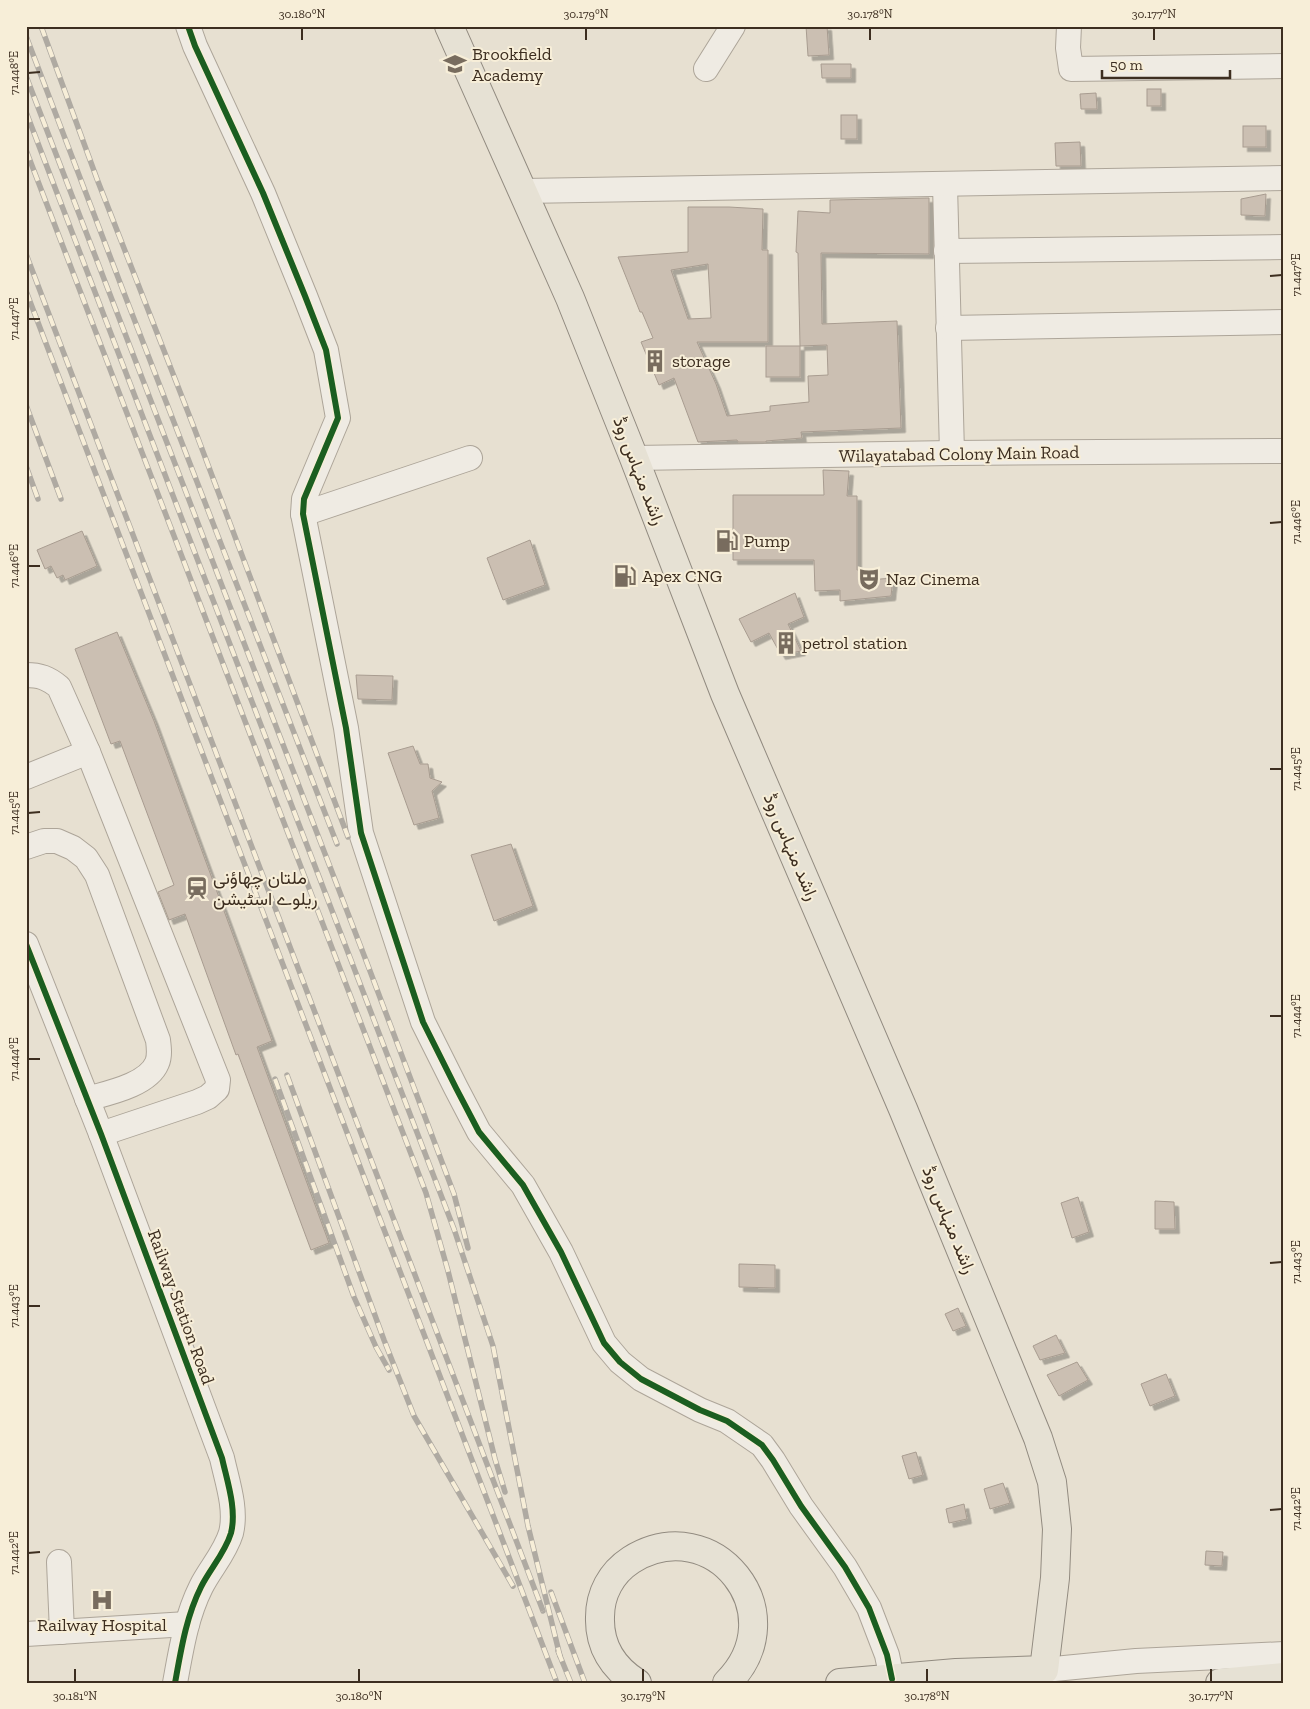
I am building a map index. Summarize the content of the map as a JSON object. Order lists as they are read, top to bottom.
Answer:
{
  "streets": {
    "main road": ["راشد منہاس روڈ"],
    "street": ["Wilayatabad Colony Main Road", "Railway Station Road"]
  },
  "crossings": [
    ["Wilayatabad Colony Main Road", "راشد منہاس روڈ"]
  ],
  "places": {
    "school or university": ["Brookfield Academy"],
    "building": ["storage", "petrol station"],
    "fuel station": ["Pump", "Apex CNG"],
    "theatre": ["Naz Cinema"],
    "station": ["ملتان چھاؤنی ریلوے اسٹیشن"],
    "hospital": ["Railway Hospital"]
  },
  "scale_bar": "50 m",
  "coordinates": [
    "30.180°N",
    "30.179°N",
    "30.178°N",
    "30.177°N",
    "71.448°E",
    "71.447°E",
    "71.446°E",
    "71.445°E",
    "71.444°E",
    "71.443°E",
    "71.442°E",
    "30.181°N"
  ]
}
